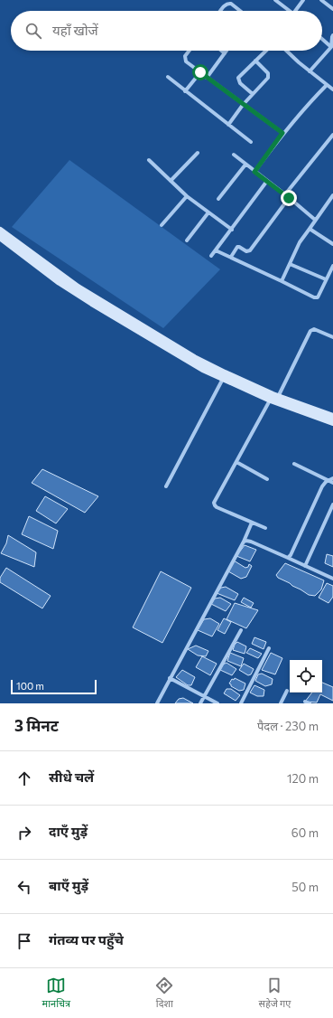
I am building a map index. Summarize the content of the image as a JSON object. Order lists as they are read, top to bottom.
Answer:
{
  "scale_bar": "100 m",
  "page": {
    "search": "यहाँ खोजें",
    "scale": "100 m",
    "heading": ["3 मिनट", "पैदल · 230 m"],
    "list": [
      ["सीधे चलें", "120 m"],
      ["दाएँ मुड़ें", "60 m"],
      ["बाएँ मुड़ें", "50 m"],
      "गंतव्य पर पहुँचे"
    ],
    "nav": ["मानचित्र", "दिशा", "सहेजे गए"]
  }
}
